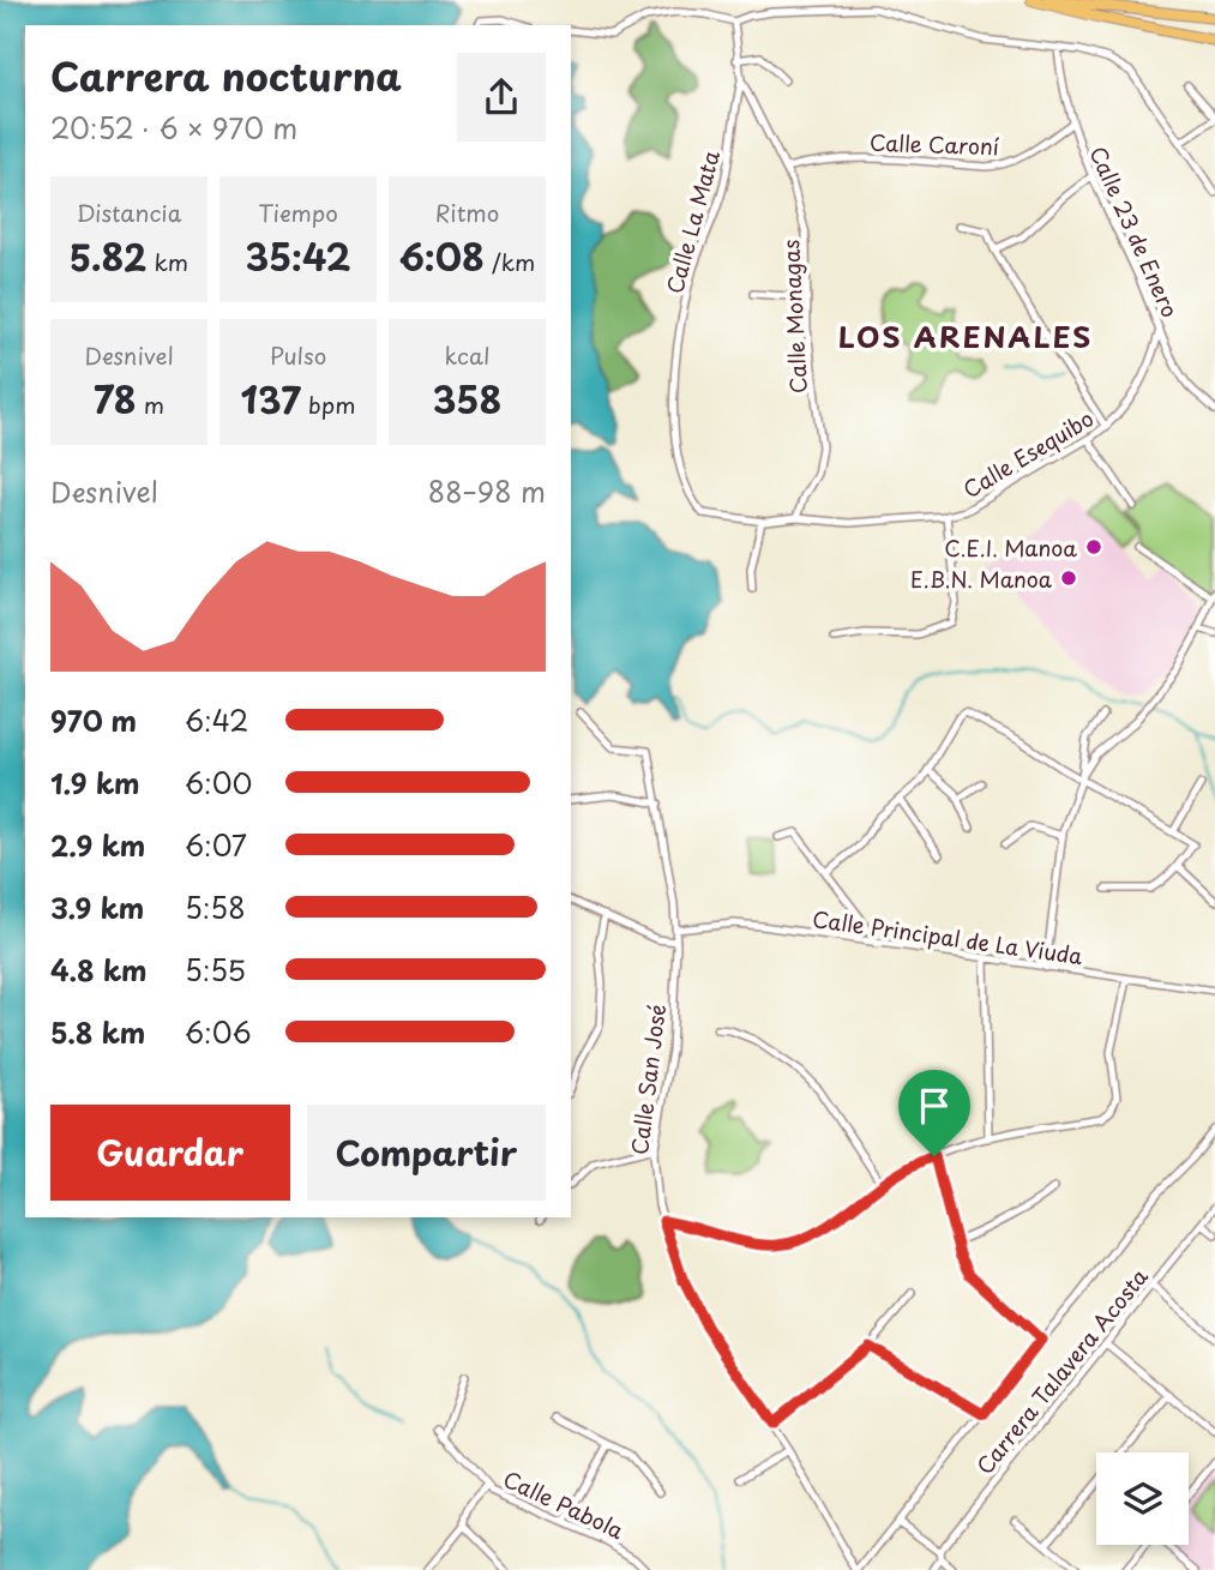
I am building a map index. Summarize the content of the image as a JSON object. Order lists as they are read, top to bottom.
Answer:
{
  "streets": {
    "street": [
      "Calle Caroní",
      "Calle La Mata",
      "Calle 23 de Enero",
      "Calle Monagas",
      "Calle Esequibo",
      "Calle Principal de La Viuda",
      "Calle San José",
      "Carrera Talavera Acosta",
      "Calle Pabola"
    ]
  },
  "crossings": [
    ["Calle Caroní", "Calle 23 de Enero"],
    ["Calle Caroní", "Calle Monagas"],
    ["Calle La Mata", "Calle Monagas"],
    ["Calle La Mata", "Calle Esequibo"],
    ["Calle 23 de Enero", "Calle Esequibo"],
    ["Calle Monagas", "Calle Esequibo"],
    ["Calle Principal de La Viuda", "Calle San José"]
  ],
  "districts": ["LOS ARENALES"],
  "places": ["C.E.I. Manoa", "E.B.N. Manoa"],
  "page": {
    "heading": ["Carrera nocturna", "20:52 · 6 × 970 m"],
    "stats": [
      ["Distancia", "5.82 km"],
      ["Tiempo", "35:42"],
      ["Ritmo", "6:08 /km"],
      ["Desnivel", "78 m"],
      ["Pulso", "137 bpm"],
      ["kcal", "358"]
    ],
    "chart": ["Desnivel", "88–98 m"],
    "list": [
      {
        "name": "970 m",
        "note": "6:42"
      },
      {
        "name": "1.9 km",
        "note": "6:00"
      },
      {
        "name": "2.9 km",
        "note": "6:07"
      },
      {
        "name": "3.9 km",
        "note": "5:58"
      },
      {
        "name": "4.8 km",
        "note": "5:55"
      },
      {
        "name": "5.8 km",
        "note": "6:06"
      }
    ],
    "buttons": ["Guardar", "Compartir"]
  }
}
